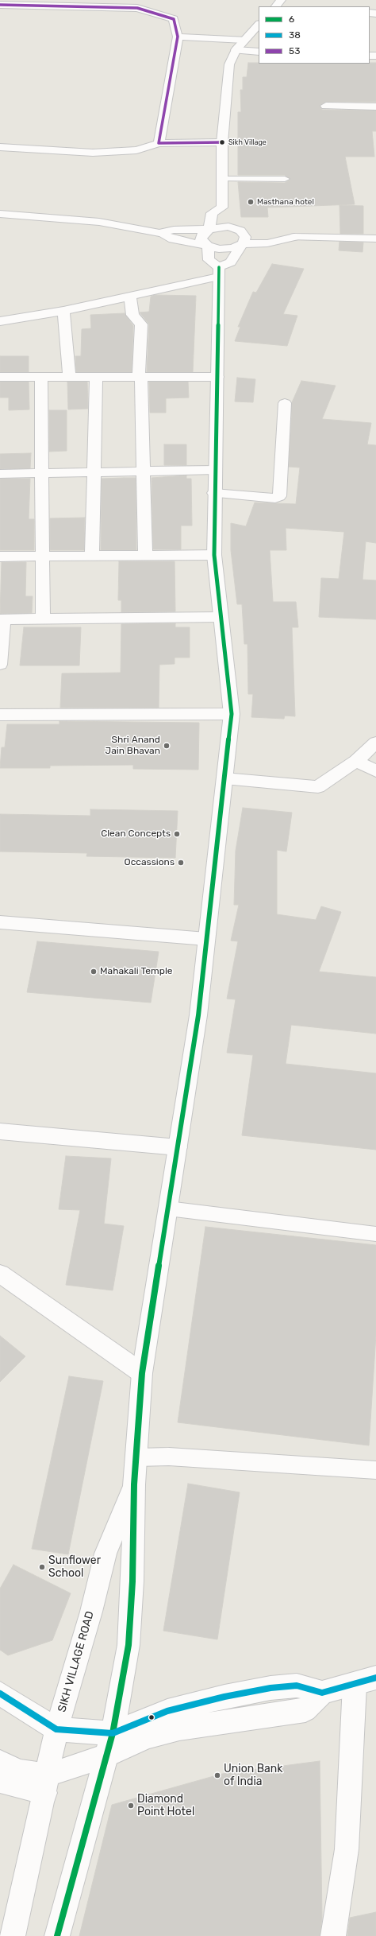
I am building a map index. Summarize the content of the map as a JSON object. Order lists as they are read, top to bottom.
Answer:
{
  "streets": {
    "street": ["SIKH VILLAGE ROAD"]
  },
  "places": [
    "Sikh Village",
    "Masthana hotel",
    "Shri Anand Jain Bhavan",
    "Clean Concepts",
    "Occassions",
    "Mahakali Temple",
    "Sunflower School",
    "Union Bank of India",
    "Diamond Point Hotel"
  ],
  "lines": ["transit line 53", "transit line 6", "transit line 38"],
  "legend": ["6", "38", "53"]
}
